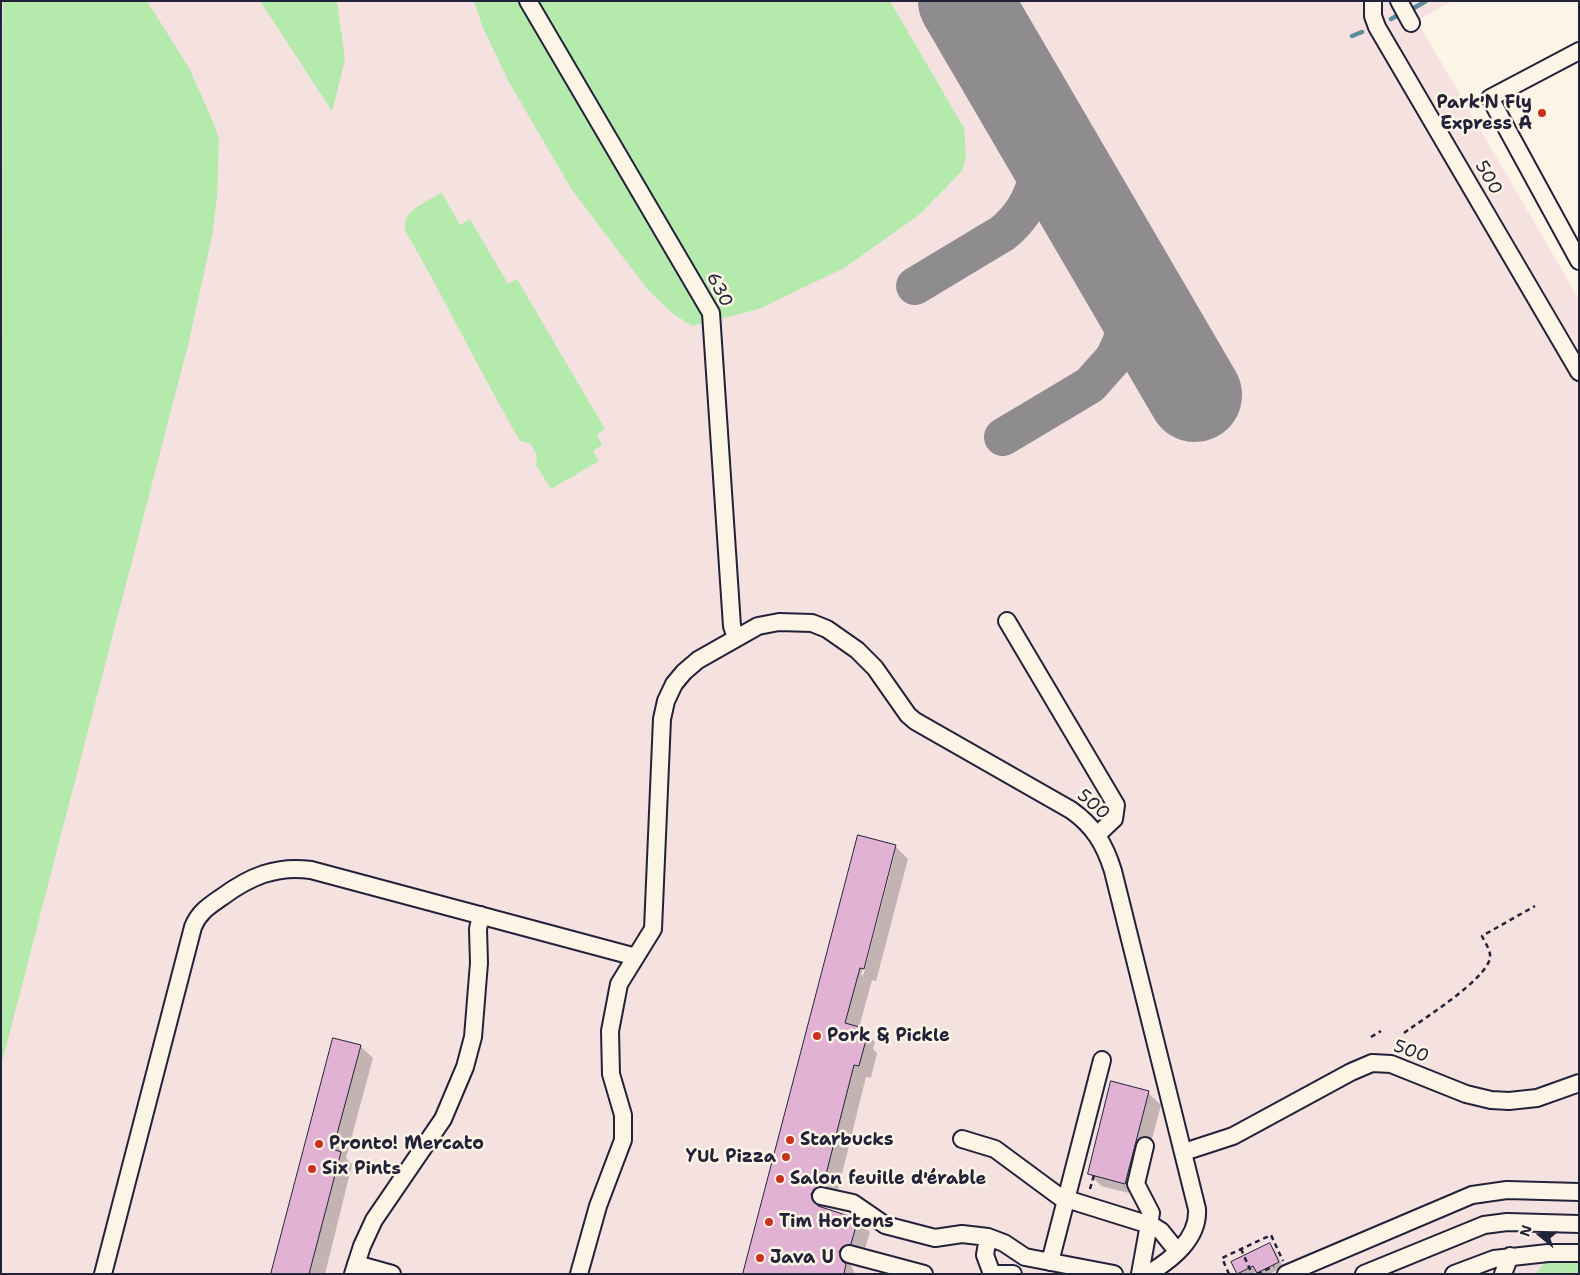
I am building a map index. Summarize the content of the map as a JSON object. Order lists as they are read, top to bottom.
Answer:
{
  "streets": {
    "street": ["500", "630"]
  },
  "crossings": [
    ["500", "630"]
  ],
  "places": [
    "Park'N Fly Express A",
    "Pork & Pickle",
    "Starbucks",
    "Pronto! Mercato",
    "YUL Pizza",
    "Six Pints",
    "Salon feuille d'érable",
    "Tim Hortons",
    "Java U"
  ],
  "north": "left"
}
